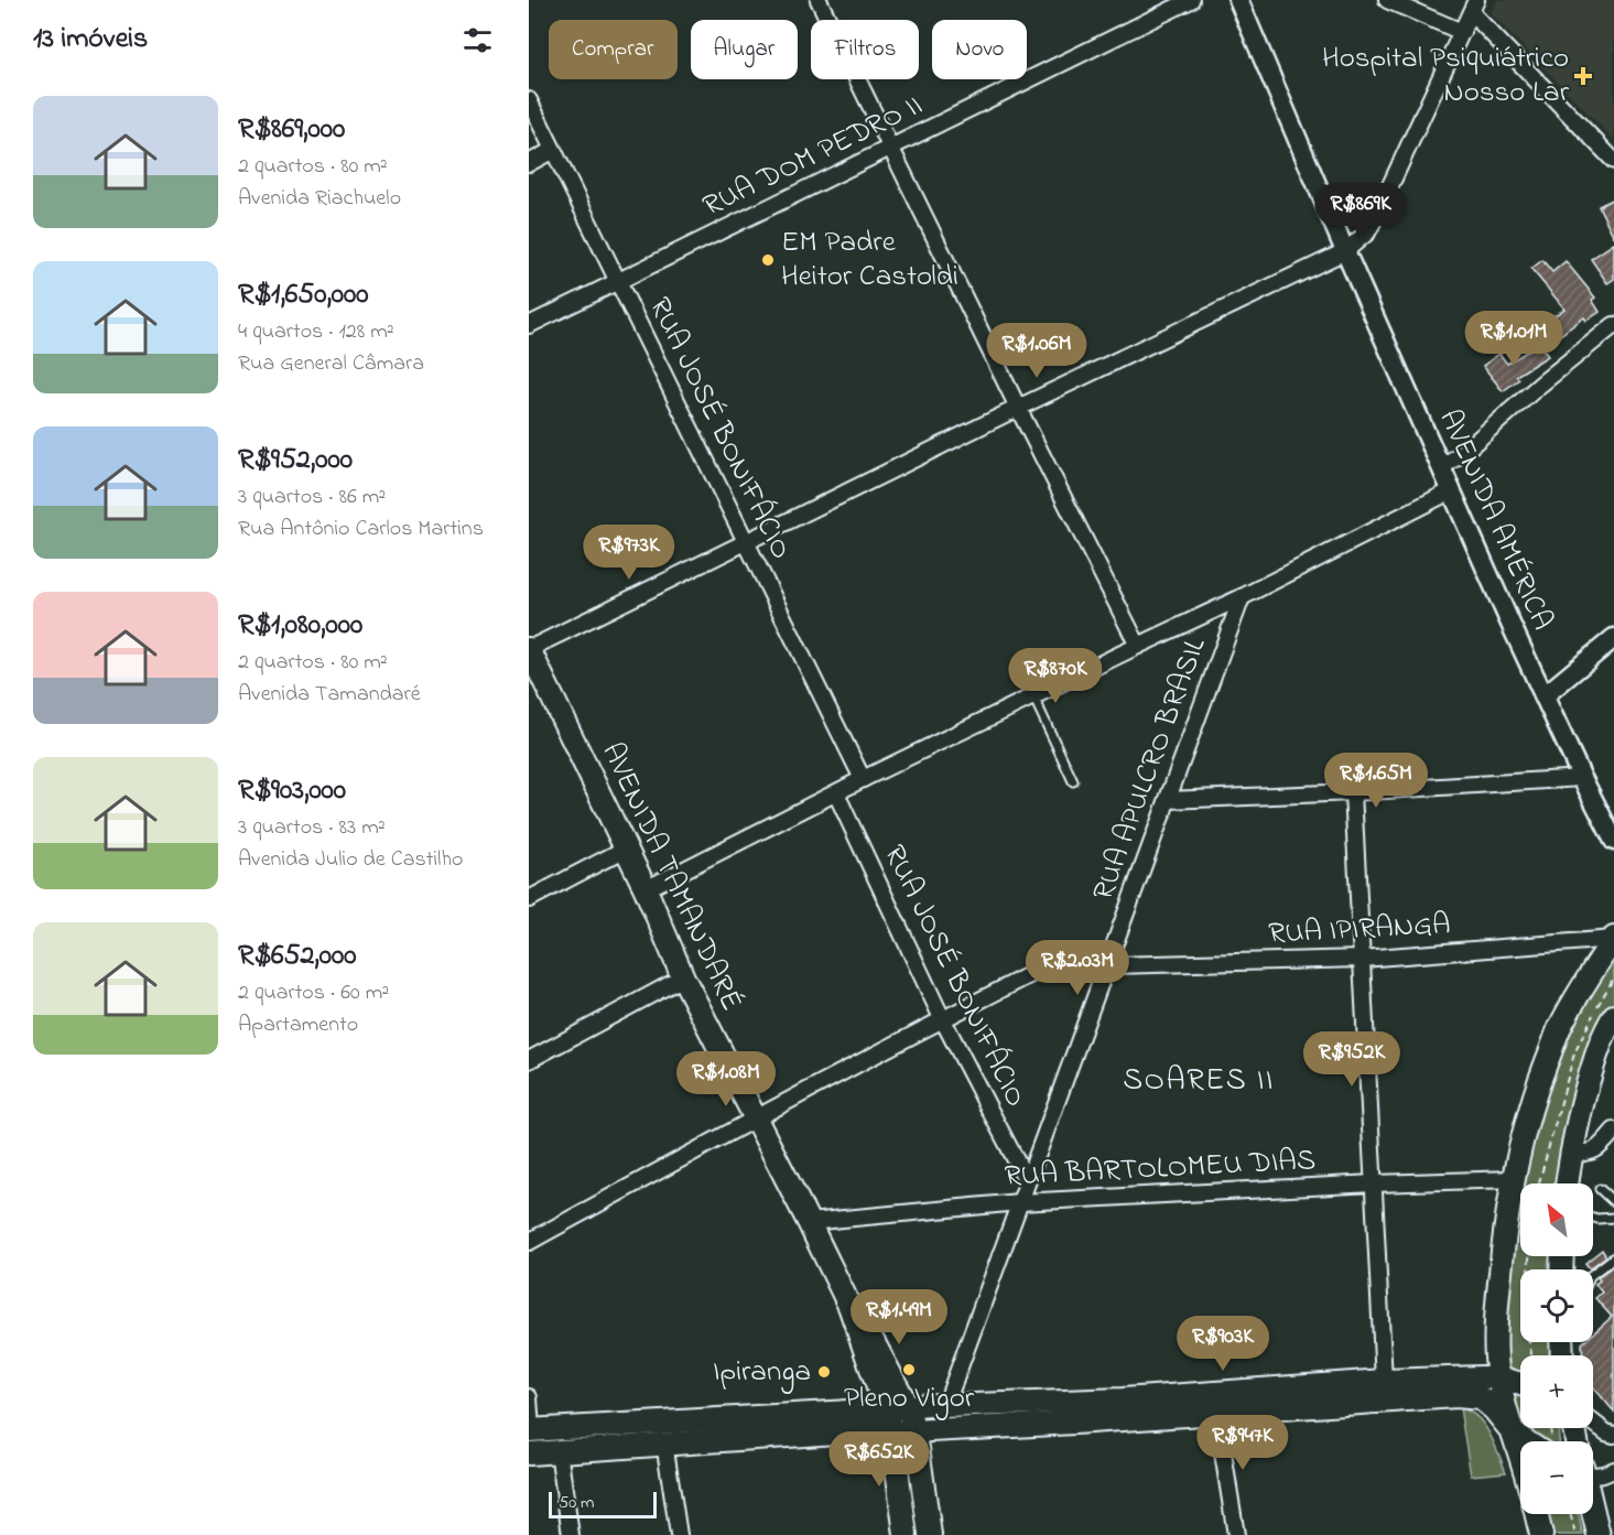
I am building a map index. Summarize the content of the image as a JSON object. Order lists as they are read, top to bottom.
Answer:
{
  "streets": {
    "main road": ["AVENIDA TAMANDARÉ"],
    "street": [
      "RUA DOM PEDRO II",
      "RUA JOSÉ BONIFÁCIO",
      "AVENIDA AMÉRICA",
      "RUA APULCRO BRASIL",
      "RUA IPIRANGA",
      "RUA BARTOLOMEU DIAS"
    ]
  },
  "crossings": [
    ["RUA DOM PEDRO II", "RUA JOSÉ BONIFÁCIO"],
    ["RUA JOSÉ BONIFÁCIO", "RUA APULCRO BRASIL"],
    ["RUA JOSÉ BONIFÁCIO", "RUA IPIRANGA"],
    ["RUA APULCRO BRASIL", "RUA IPIRANGA"],
    ["RUA APULCRO BRASIL", "RUA BARTOLOMEU DIAS"],
    ["AVENIDA TAMANDARÉ", "RUA IPIRANGA"],
    ["AVENIDA TAMANDARÉ", "RUA BARTOLOMEU DIAS"]
  ],
  "districts": ["SOARES II"],
  "places": {
    "health": ["Hospital Psiquiátrico Nosso Lar"],
    "other": ["EM Padre Heitor Castoldi", "Pleno Vigor", "Ipiranga"]
  },
  "scale_bar": "50 m",
  "north": "top left",
  "page": {
    "heading": "13 imóveis",
    "chip": [
      "Comprar",
      "Alugar",
      "Filtros",
      "Novo"
    ],
    "list": [
      {
        "name": "R$869,000",
        "note": "2 quartos · 80 m² · Avenida Riachuelo"
      },
      {
        "name": "R$1,650,000",
        "note": "4 quartos · 128 m² · Rua General Câmara"
      },
      {
        "name": "R$952,000",
        "note": "3 quartos · 86 m² · Rua Antônio Carlos Martins"
      },
      {
        "name": "R$1,080,000",
        "note": "2 quartos · 80 m² · Avenida Tamandaré"
      },
      {
        "name": "R$903,000",
        "note": "3 quartos · 83 m² · Avenida Julio de Castilho"
      },
      {
        "name": "R$652,000",
        "note": "2 quartos · 60 m² · Apartamento"
      }
    ],
    "price": [
      "R$869K",
      "R$1.01M",
      "R$1.06M",
      "R$973K",
      "R$870K",
      "R$1.65M",
      "R$2.03M",
      "R$952K",
      "R$1.08M",
      "R$1.49M",
      "R$903K",
      "R$947K",
      "R$652K"
    ],
    "map_buttons": ["+", "−"],
    "scale": "50 m"
  }
}
